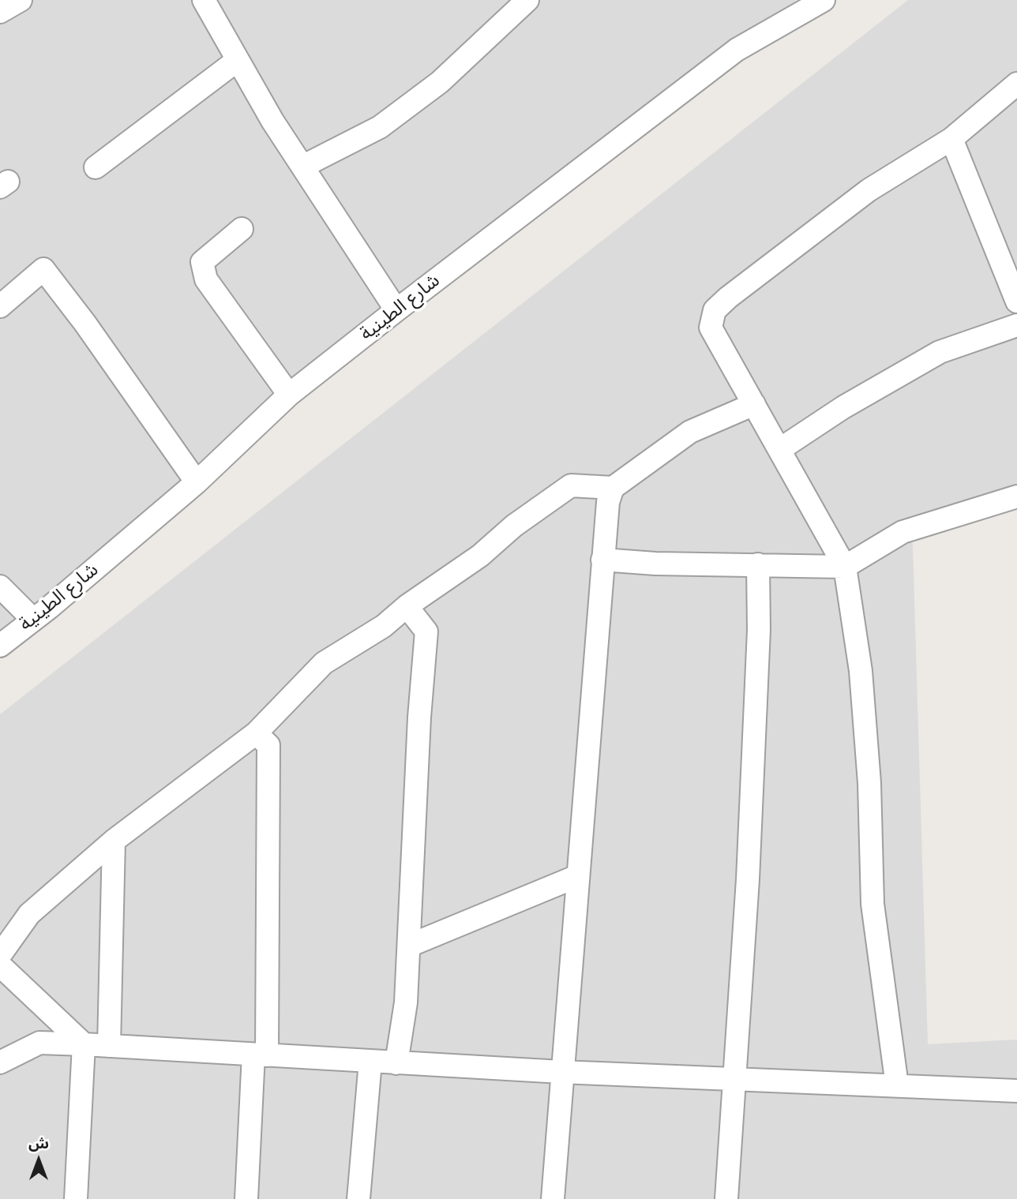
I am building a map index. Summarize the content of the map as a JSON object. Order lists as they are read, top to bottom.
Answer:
{
  "streets": {
    "street": ["شارع الطينية"]
  },
  "north": "top"
}
